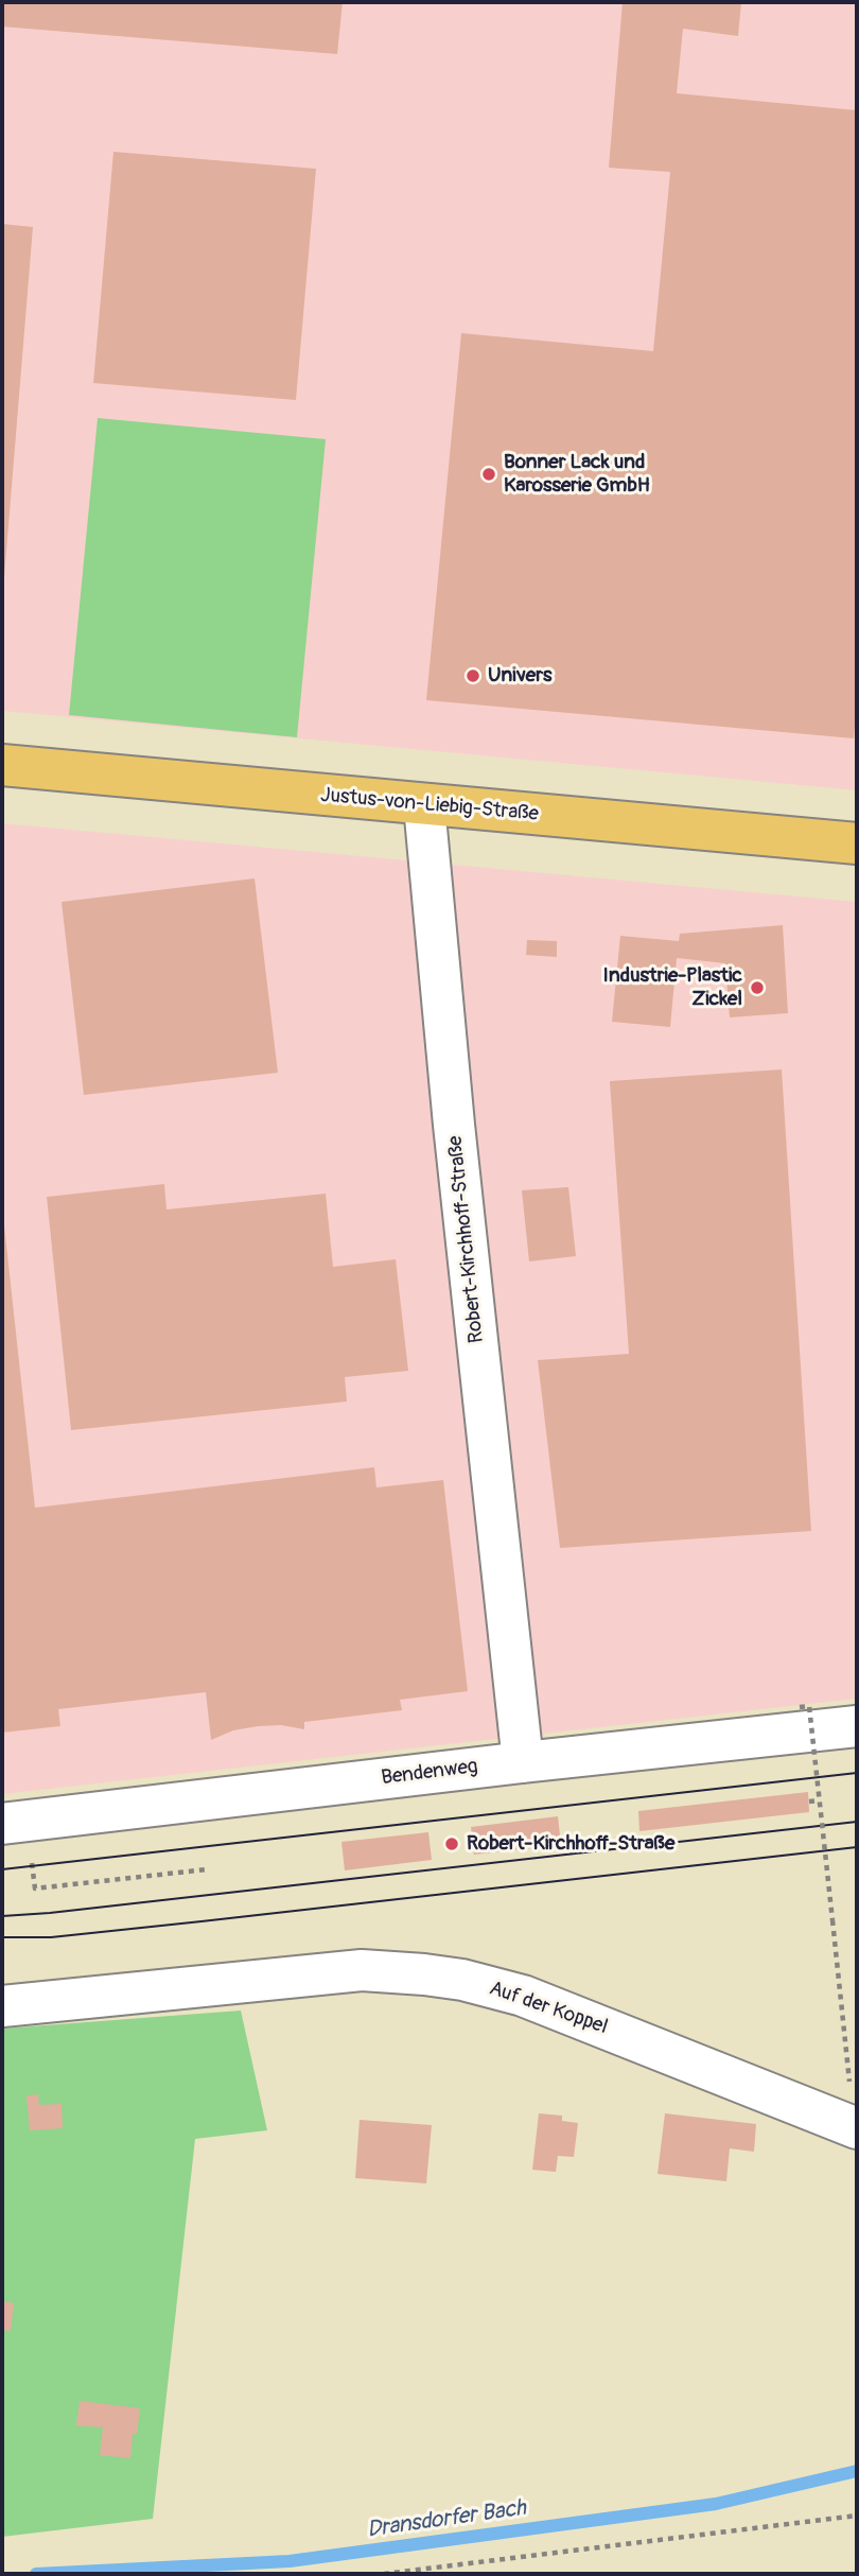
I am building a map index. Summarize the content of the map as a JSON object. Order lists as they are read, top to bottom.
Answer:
{
  "streets": {
    "main road": ["Justus-von-Liebig-Straße"],
    "street": ["Robert-Kirchhoff-Straße", "Bendenweg", "Auf der Koppel"]
  },
  "crossings": [
    ["Justus-von-Liebig-Straße", "Robert-Kirchhoff-Straße"],
    ["Robert-Kirchhoff-Straße", "Bendenweg"]
  ],
  "water": ["Dransdorfer Bach"],
  "places": [
    "Bonner Lack und Karosserie GmbH",
    "Univers",
    "Industrie-Plastic Zickel",
    "Robert-Kirchhoff-Straße"
  ]
}
